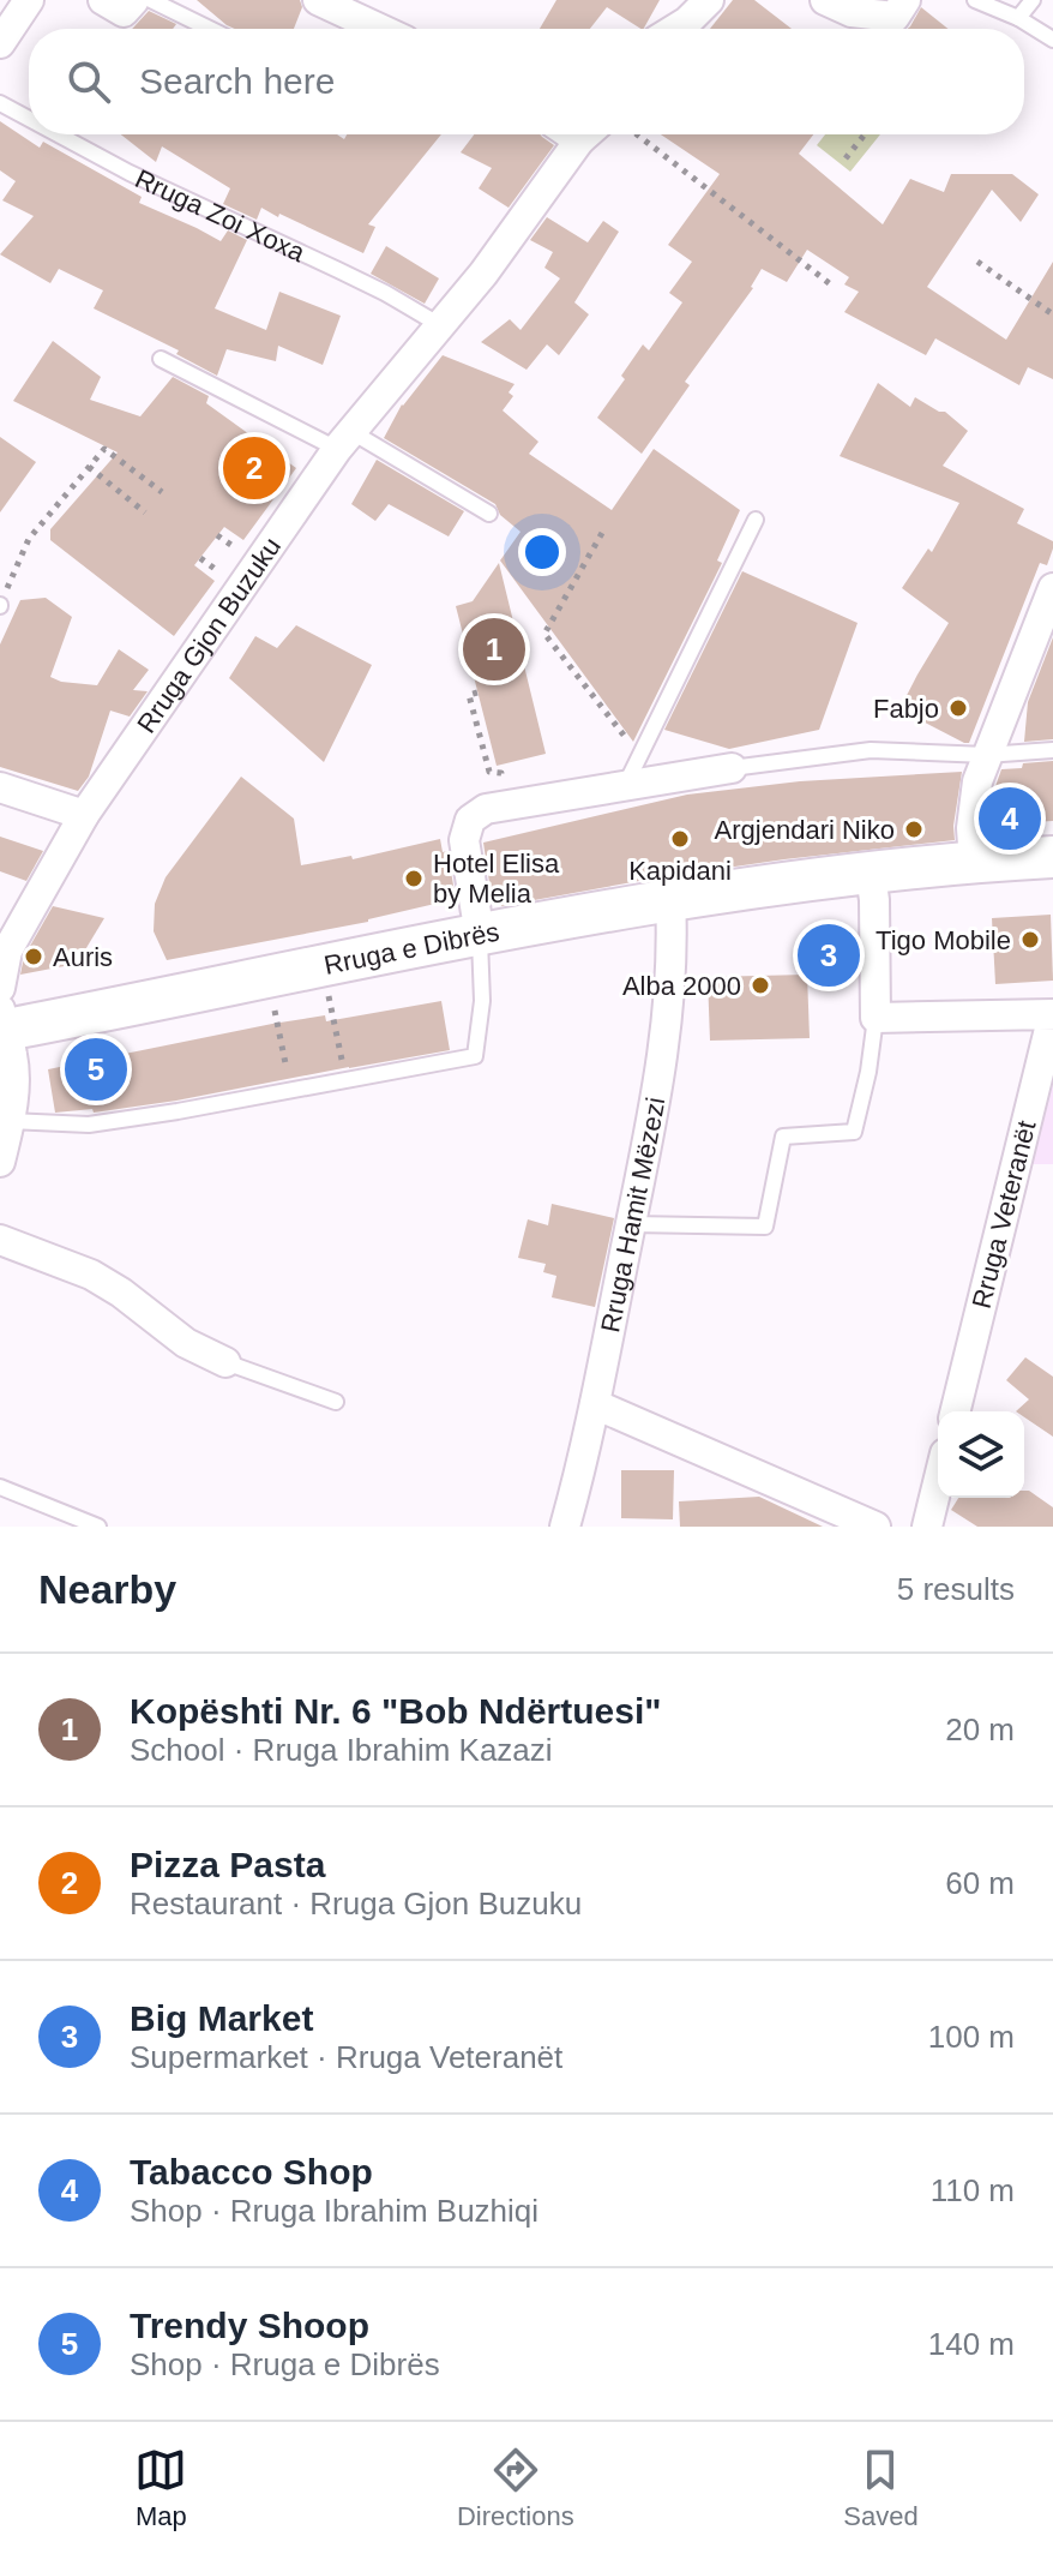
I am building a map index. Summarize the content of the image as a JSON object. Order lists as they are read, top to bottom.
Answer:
{
  "streets": {
    "main road": ["Rruga e Dibrës"],
    "street": ["Rruga Gjon Buzuku", "Rruga Veteranët", "Rruga Hamit Mëzezi"],
    "lane": ["Rruga Zoi Xoxa"]
  },
  "crossings": [
    ["Rruga Zoi Xoxa", "Rruga Gjon Buzuku"],
    ["Rruga e Dibrës", "Rruga Hamit Mëzezi"]
  ],
  "places": [
    "Fabjo",
    "Argjendari Niko",
    "Kapidani",
    "Hotel Elisa by Melia",
    "Tigo Mobile",
    "Auris",
    "Alba 2000"
  ],
  "page": {
    "search": "Search here",
    "pins": [
      "2",
      "1",
      "4",
      "3",
      "5"
    ],
    "heading": ["Nearby", "5 results"],
    "list": [
      {
        "mark": "1",
        "name": "Kopështi Nr. 6 \"Bob Ndërtuesi\"",
        "note": "School · Rruga Ibrahim Kazazi",
        "value": "20 m"
      },
      {
        "mark": "2",
        "name": "Pizza Pasta",
        "note": "Restaurant · Rruga Gjon Buzuku",
        "value": "60 m"
      },
      {
        "mark": "3",
        "name": "Big Market",
        "note": "Supermarket · Rruga Veteranët",
        "value": "100 m"
      },
      {
        "mark": "4",
        "name": "Tabacco Shop",
        "note": "Shop · Rruga Ibrahim Buzhiqi",
        "value": "110 m"
      },
      {
        "mark": "5",
        "name": "Trendy Shoop",
        "note": "Shop · Rruga e Dibrës",
        "value": "140 m"
      }
    ],
    "nav": ["Map", "Directions", "Saved"]
  }
}
